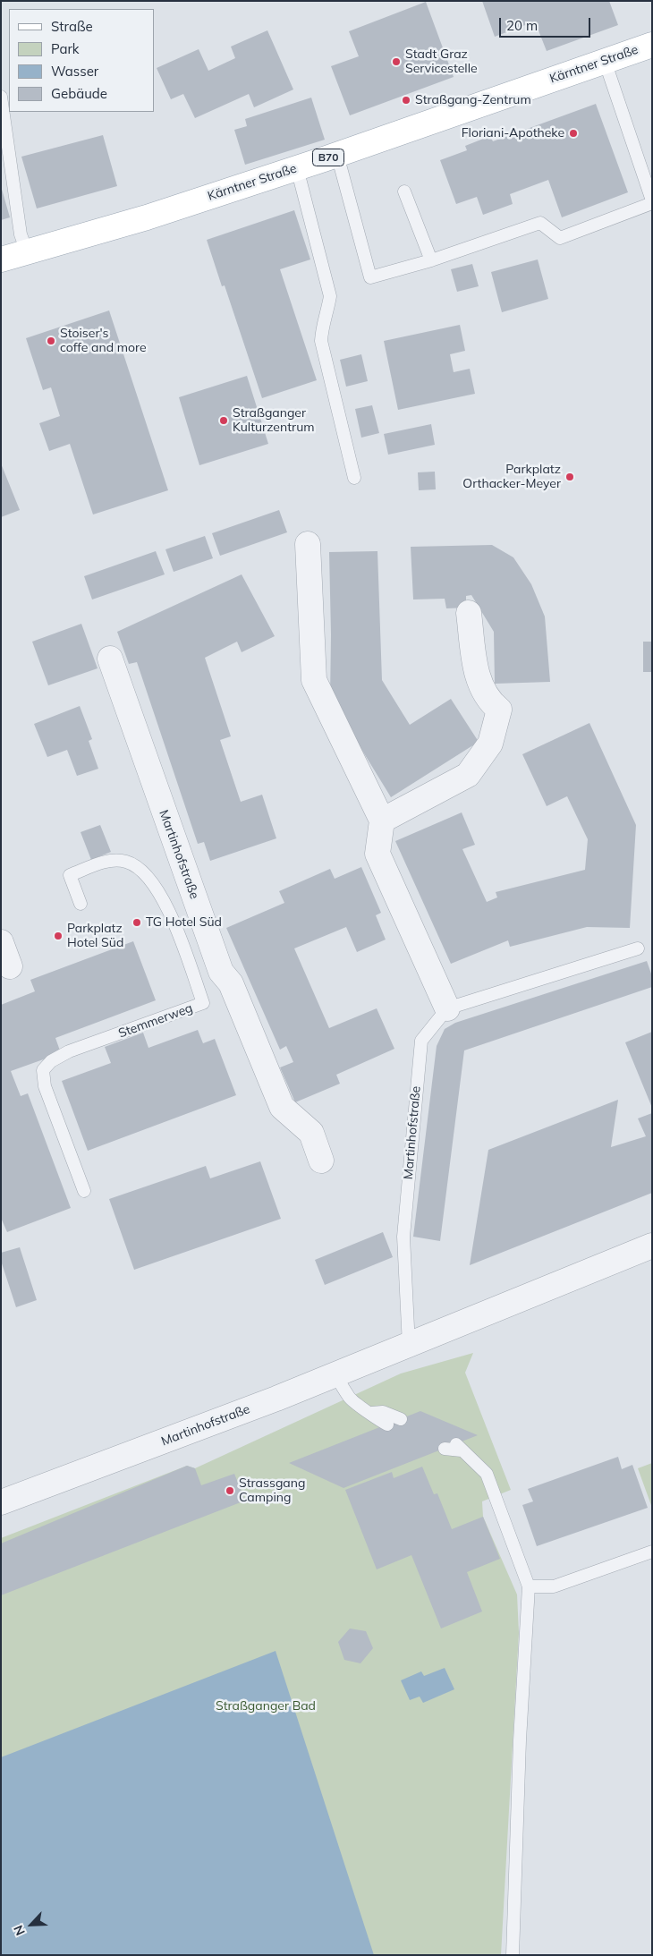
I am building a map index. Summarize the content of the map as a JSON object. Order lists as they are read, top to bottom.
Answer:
{
  "streets": {
    "main road": ["Kärntner Straße", "B70"],
    "street": ["Martinhofstraße"],
    "lane": ["Stemmerweg"]
  },
  "parks": ["Straßganger Bad"],
  "places": [
    "Stadt Graz Servicestelle",
    "Straßgang-Zentrum",
    "Floriani-Apotheke",
    "Stoiser's coffe and more",
    "Straßganger Kulturzentrum",
    "Parkplatz Orthacker-Meyer",
    "TG Hotel Süd",
    "Parkplatz Hotel Süd",
    "Strassgang Camping"
  ],
  "legend": [
    "Straße",
    "Park",
    "Wasser",
    "Gebäude"
  ],
  "scale_bar": "20 m",
  "north": "bottom left"
}
